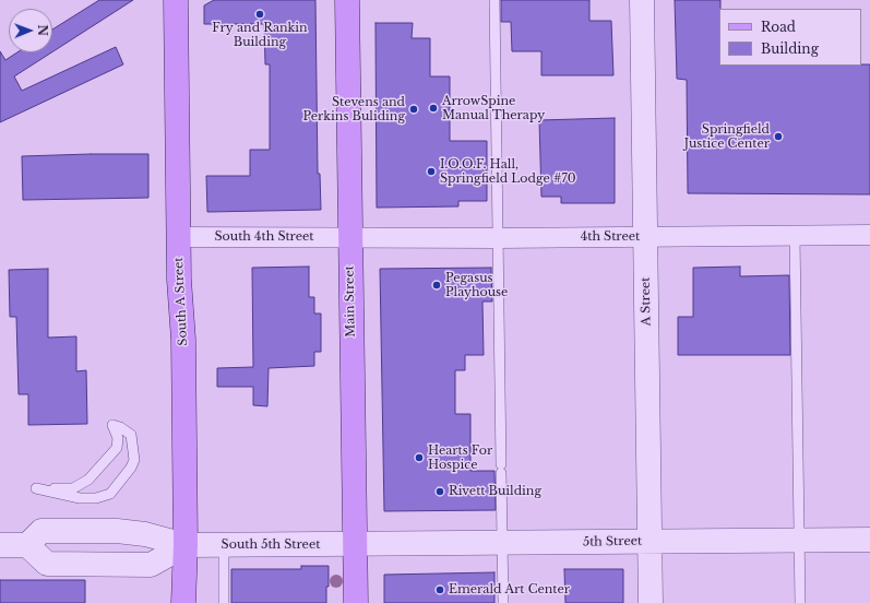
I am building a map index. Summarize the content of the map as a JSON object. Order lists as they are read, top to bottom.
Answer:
{
  "streets": {
    "main road": ["South A Street", "Main Street"],
    "street": [
      "South 4th Street",
      "4th Street",
      "A Street",
      "5th Street",
      "South 5th Street"
    ]
  },
  "crossings": [
    ["South 4th Street", "4th Street"],
    ["South 4th Street", "South A Street"],
    ["South 4th Street", "Main Street"],
    ["4th Street", "Main Street"],
    ["4th Street", "A Street"],
    ["South A Street", "South 5th Street"],
    ["Main Street", "5th Street"],
    ["Main Street", "South 5th Street"],
    ["A Street", "5th Street"],
    ["5th Street", "South 5th Street"]
  ],
  "places": [
    "Fry and Rankin Building",
    "ArrowSpine Manual Therapy",
    "Stevens and Perkins Buliding",
    "Springfield Justice Center",
    "I.O.O.F. Hall, Springfield Lodge #70",
    "Pegasus Playhouse",
    "Hearts For Hospice",
    "Rivett Building",
    "Emerald Art Center"
  ],
  "legend": ["Road", "Building"],
  "north": "right"
}
